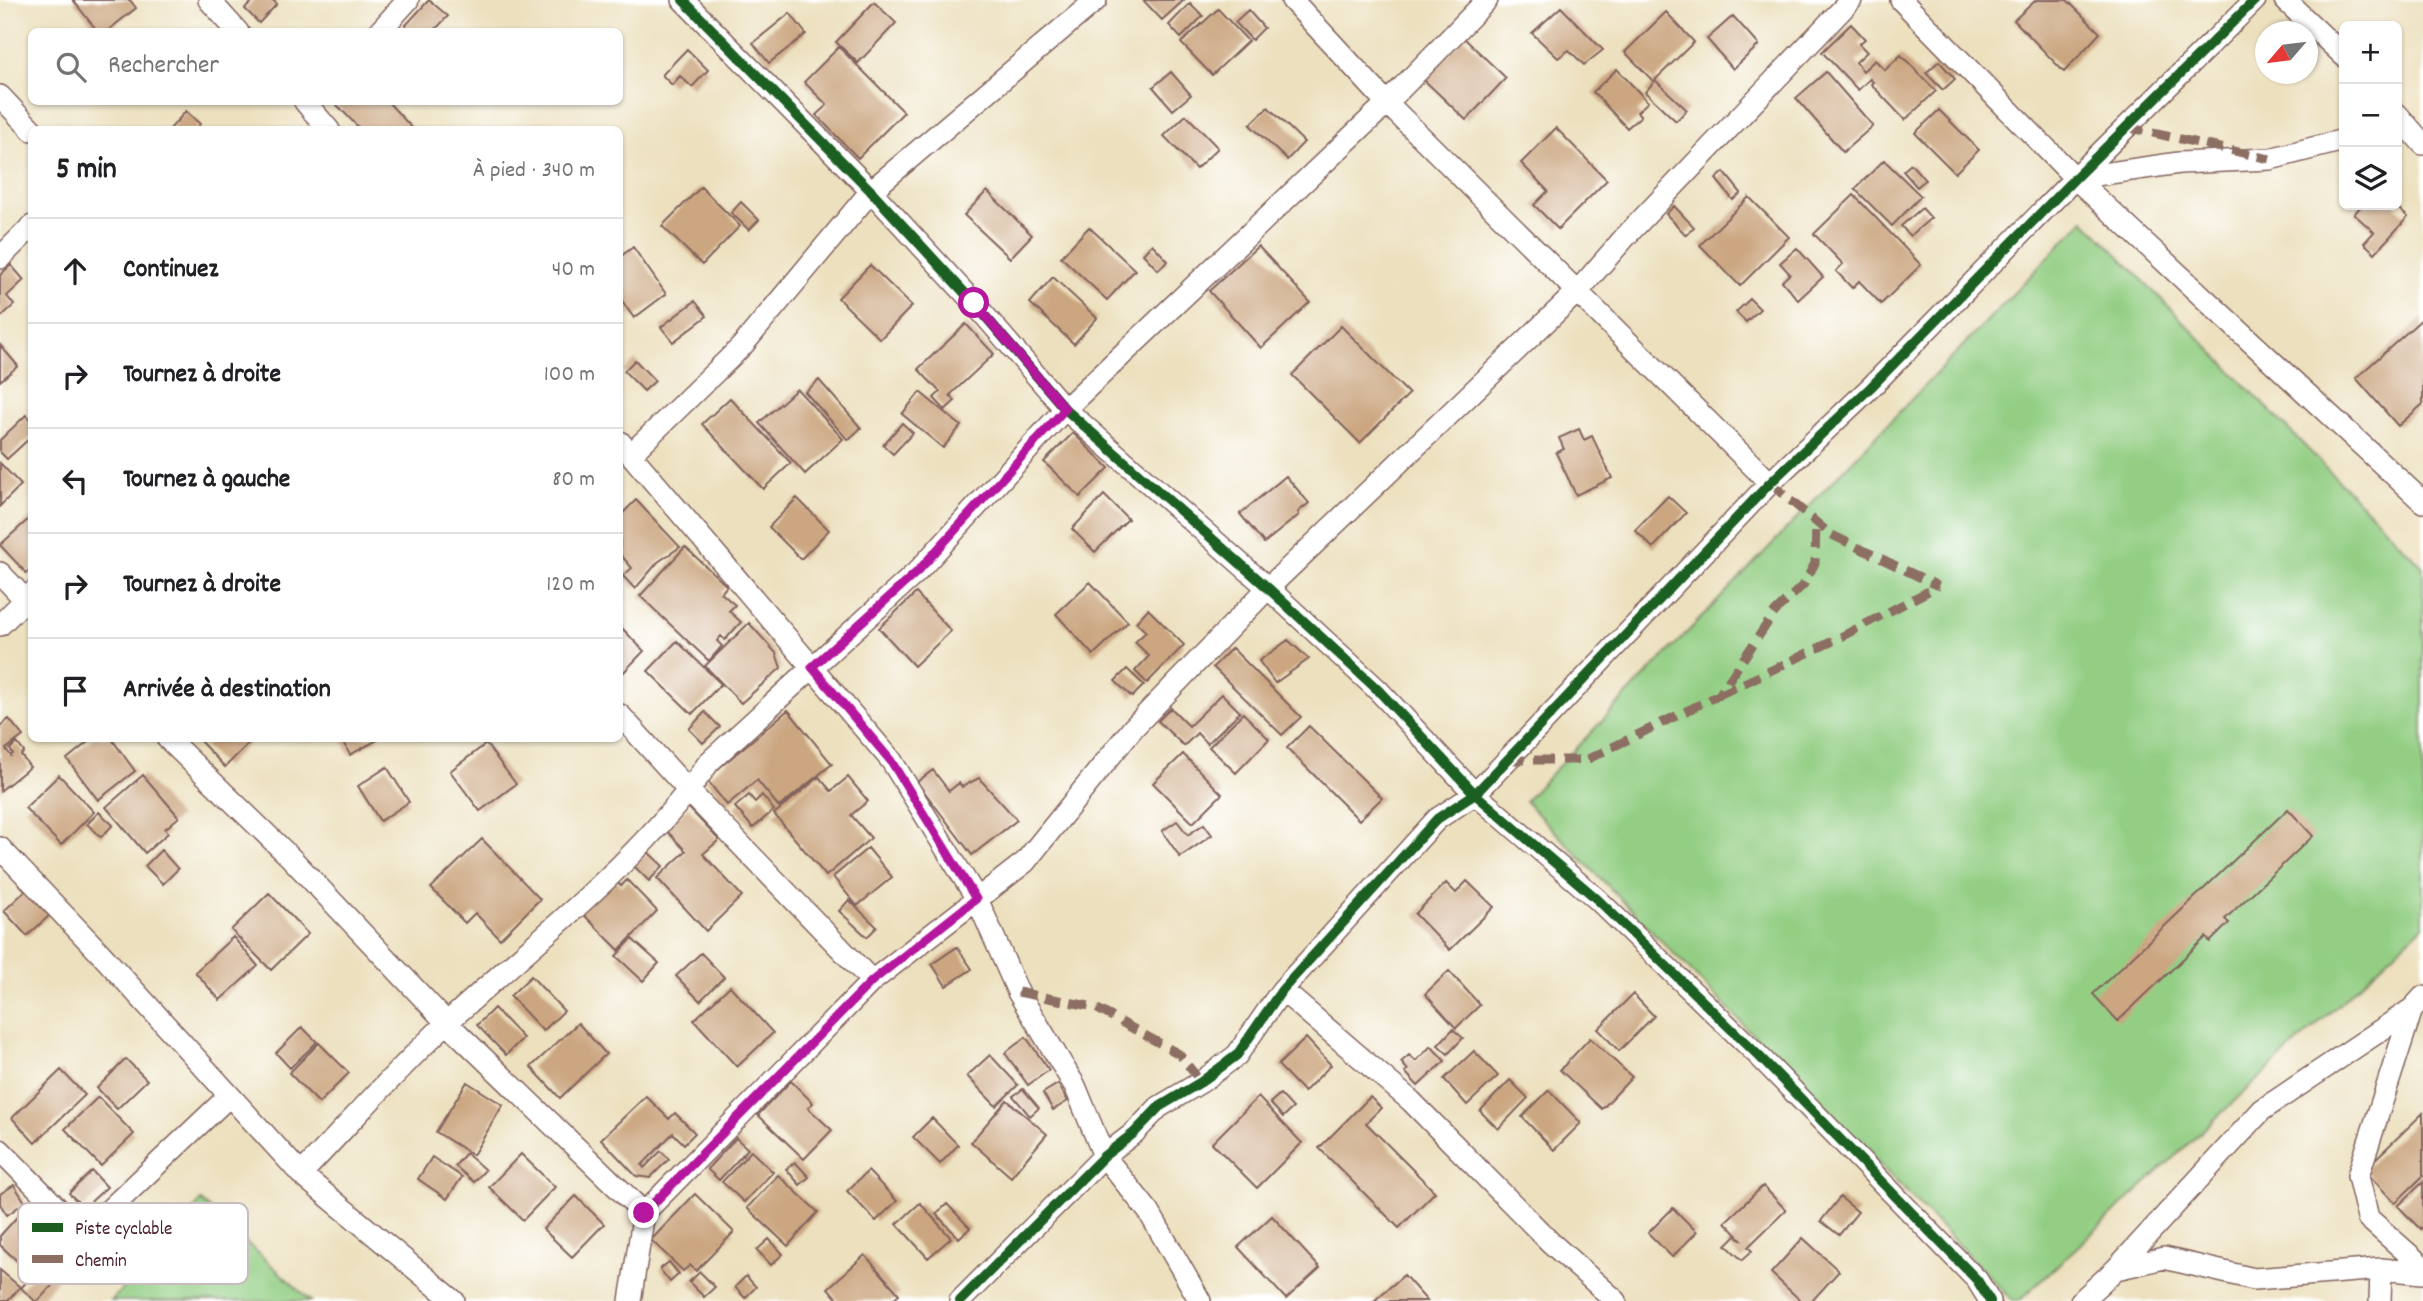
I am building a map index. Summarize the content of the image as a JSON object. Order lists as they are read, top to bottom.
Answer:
{
  "legend": ["Piste cyclable", "Chemin"],
  "north": "bottom left",
  "page": {
    "map_buttons": ["+", "−"],
    "search": "Rechercher",
    "heading": ["5 min", "À pied · 340 m"],
    "list": [
      ["Continuez", "40 m"],
      ["Tournez à droite", "100 m"],
      ["Tournez à gauche", "80 m"],
      ["Tournez à droite", "120 m"],
      "Arrivée à destination"
    ]
  }
}
